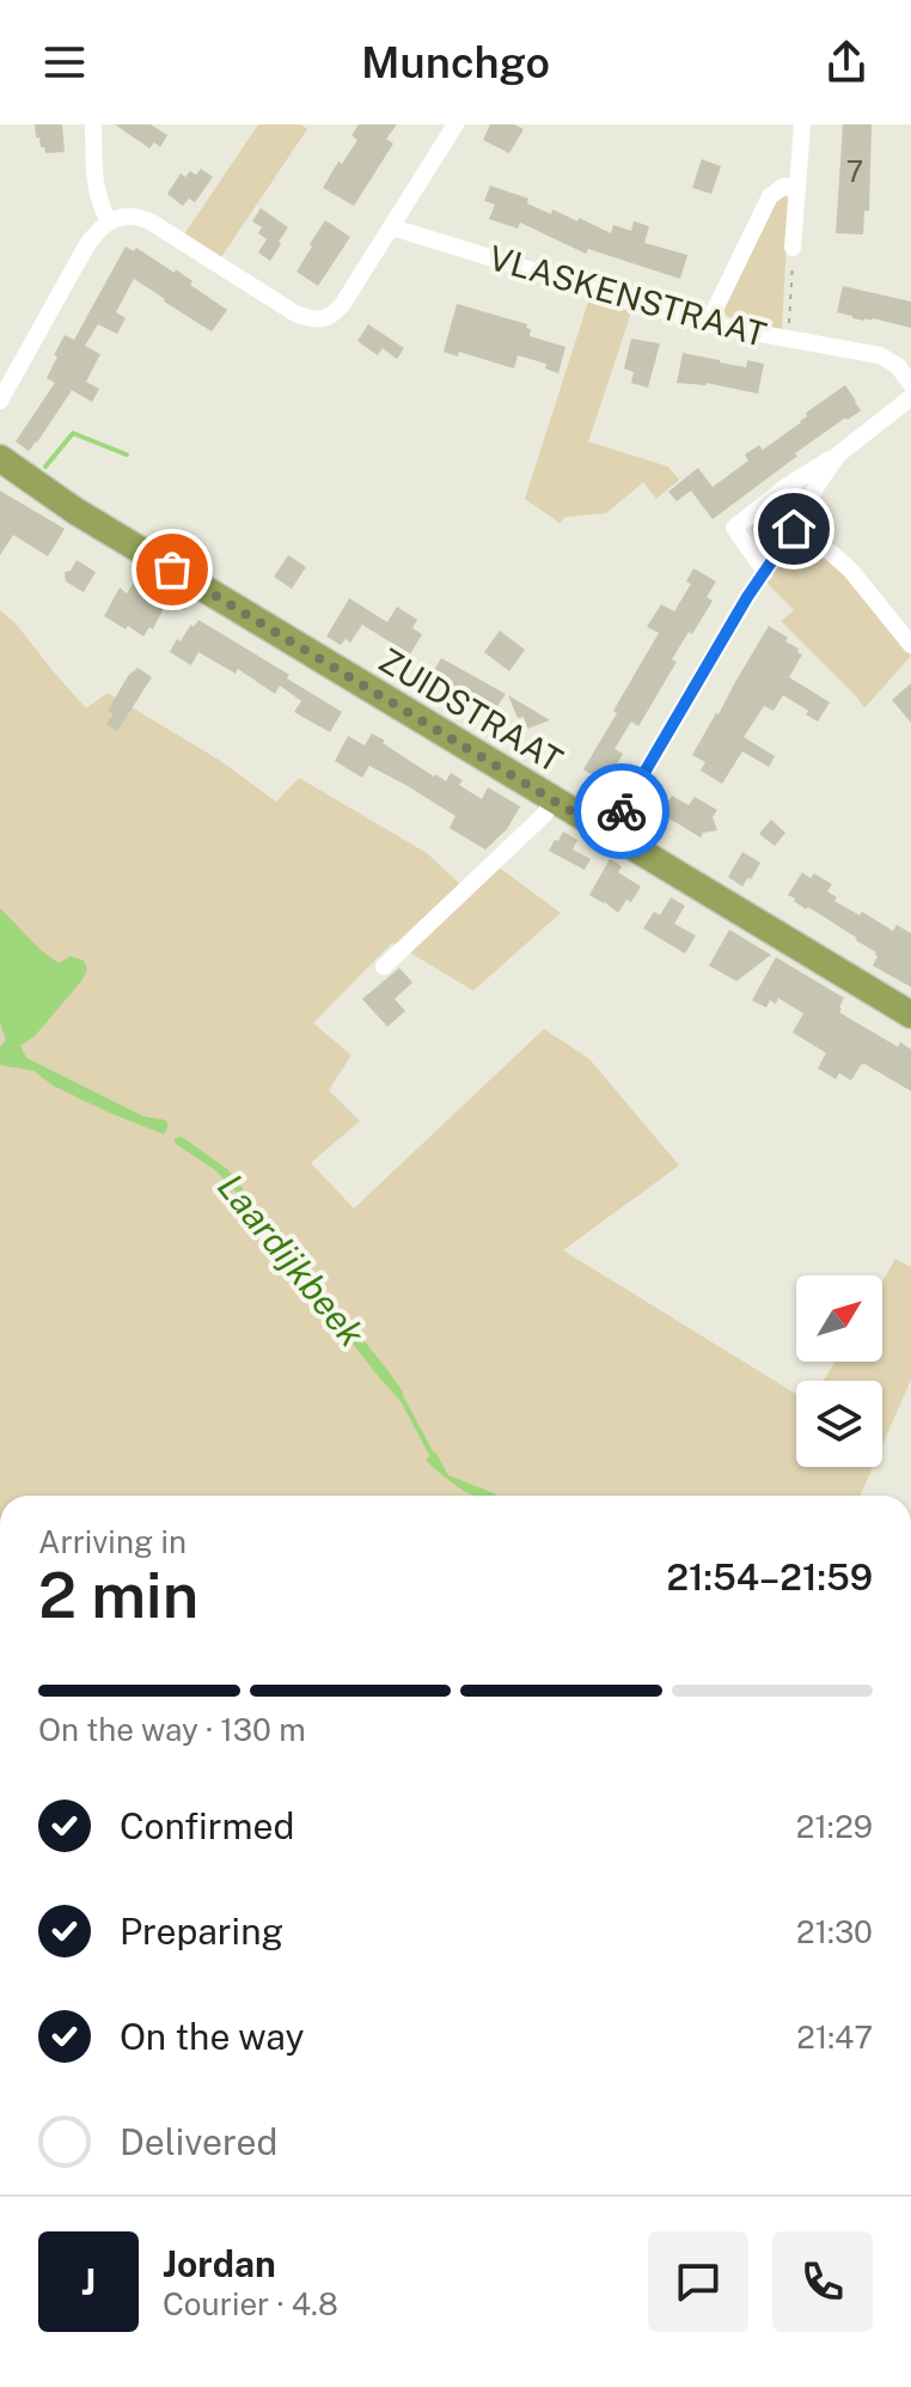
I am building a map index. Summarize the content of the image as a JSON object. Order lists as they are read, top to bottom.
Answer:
{
  "streets": {
    "main road": ["ZUIDSTRAAT"],
    "street": ["VLASKENSTRAAT"]
  },
  "water": ["Laardijkbeek"],
  "house_numbers": ["7"],
  "north": "top right",
  "page": {
    "header": "Munchgo",
    "heading": ["2 min", "Arriving in", "21:54–21:59"],
    "panel": ["Jordan", "Courier · 4.8"],
    "bar": "On the way · 130 m",
    "list": [
      ["Confirmed", "21:29"],
      ["Preparing", "21:30"],
      ["On the way", "21:47"],
      "Delivered"
    ],
    "round": "J"
  }
}
